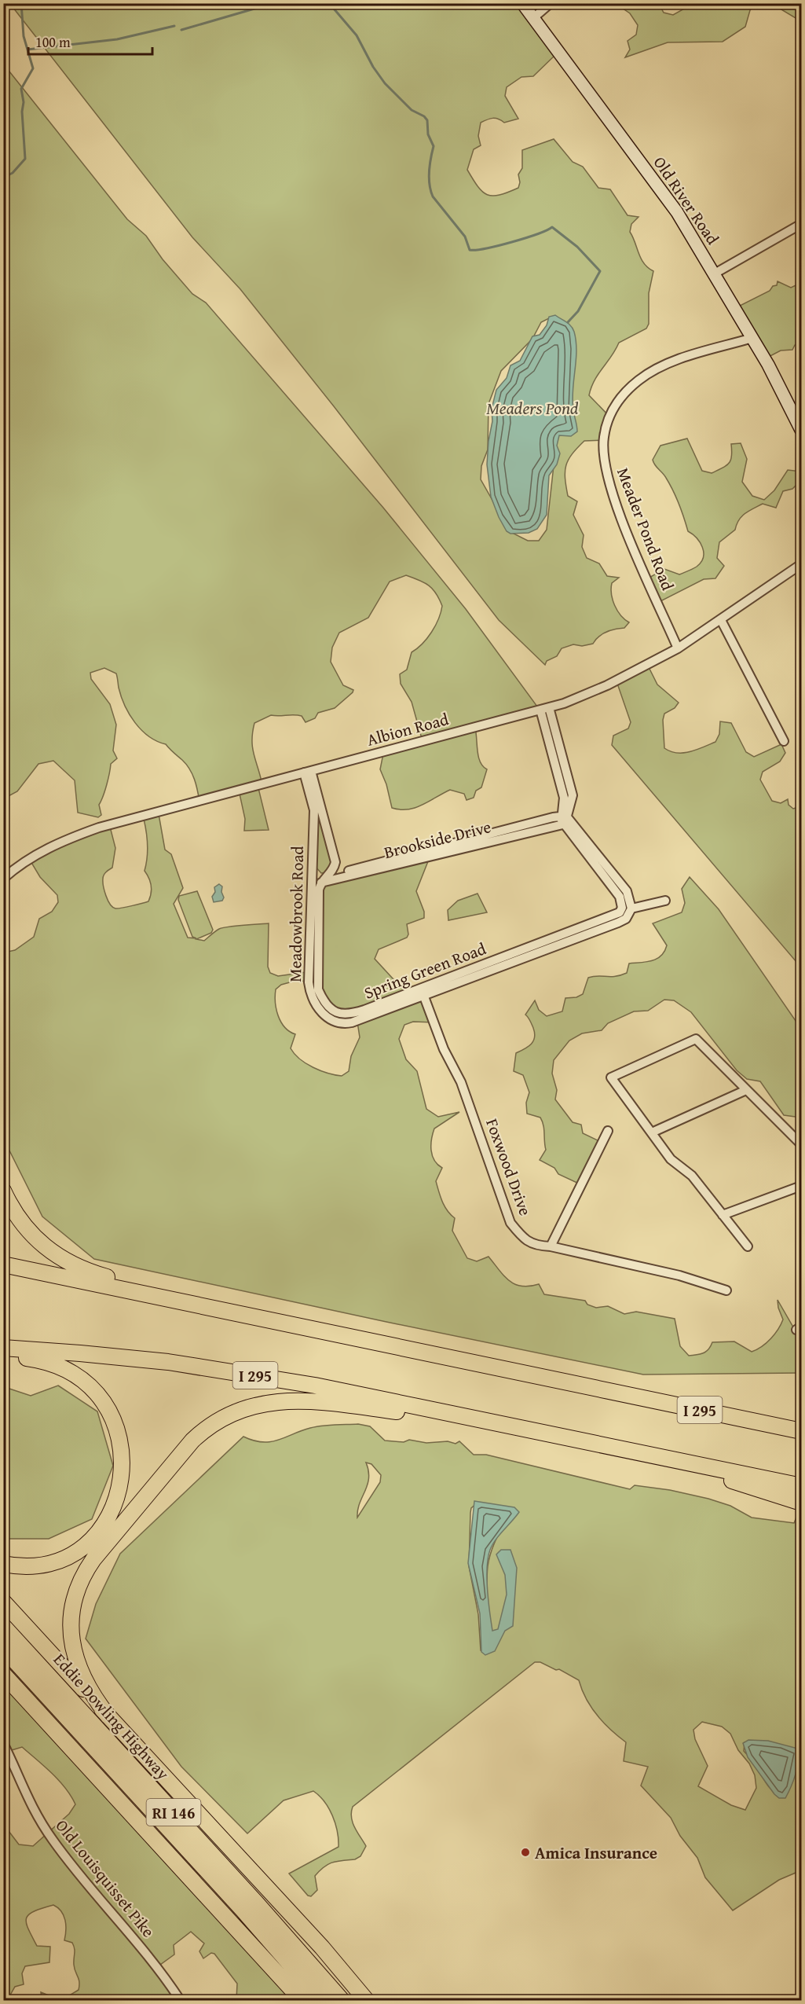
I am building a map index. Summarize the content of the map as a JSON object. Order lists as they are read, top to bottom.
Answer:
{
  "streets": {
    "highway": ["I 295", "Eddie Dowling Highway", "RI 146"],
    "main road": ["Old River Road"],
    "street": [
      "Meader Pond Road",
      "Albion Road",
      "Brookside Drive",
      "Meadowbrook Road",
      "Spring Green Road",
      "Foxwood Drive",
      "Old Louisquisset Pike"
    ]
  },
  "crossings": [
    ["Old River Road", "Meader Pond Road"],
    ["Meader Pond Road", "Albion Road"],
    ["Albion Road", "Meadowbrook Road"],
    ["Brookside Drive", "Meadowbrook Road"],
    ["Meadowbrook Road", "Spring Green Road"],
    ["Meadowbrook Road", "Foxwood Drive"],
    ["Spring Green Road", "Foxwood Drive"]
  ],
  "water": ["Meaders Pond"],
  "places": ["Amica Insurance"],
  "scale_bar": "100 m"
}
